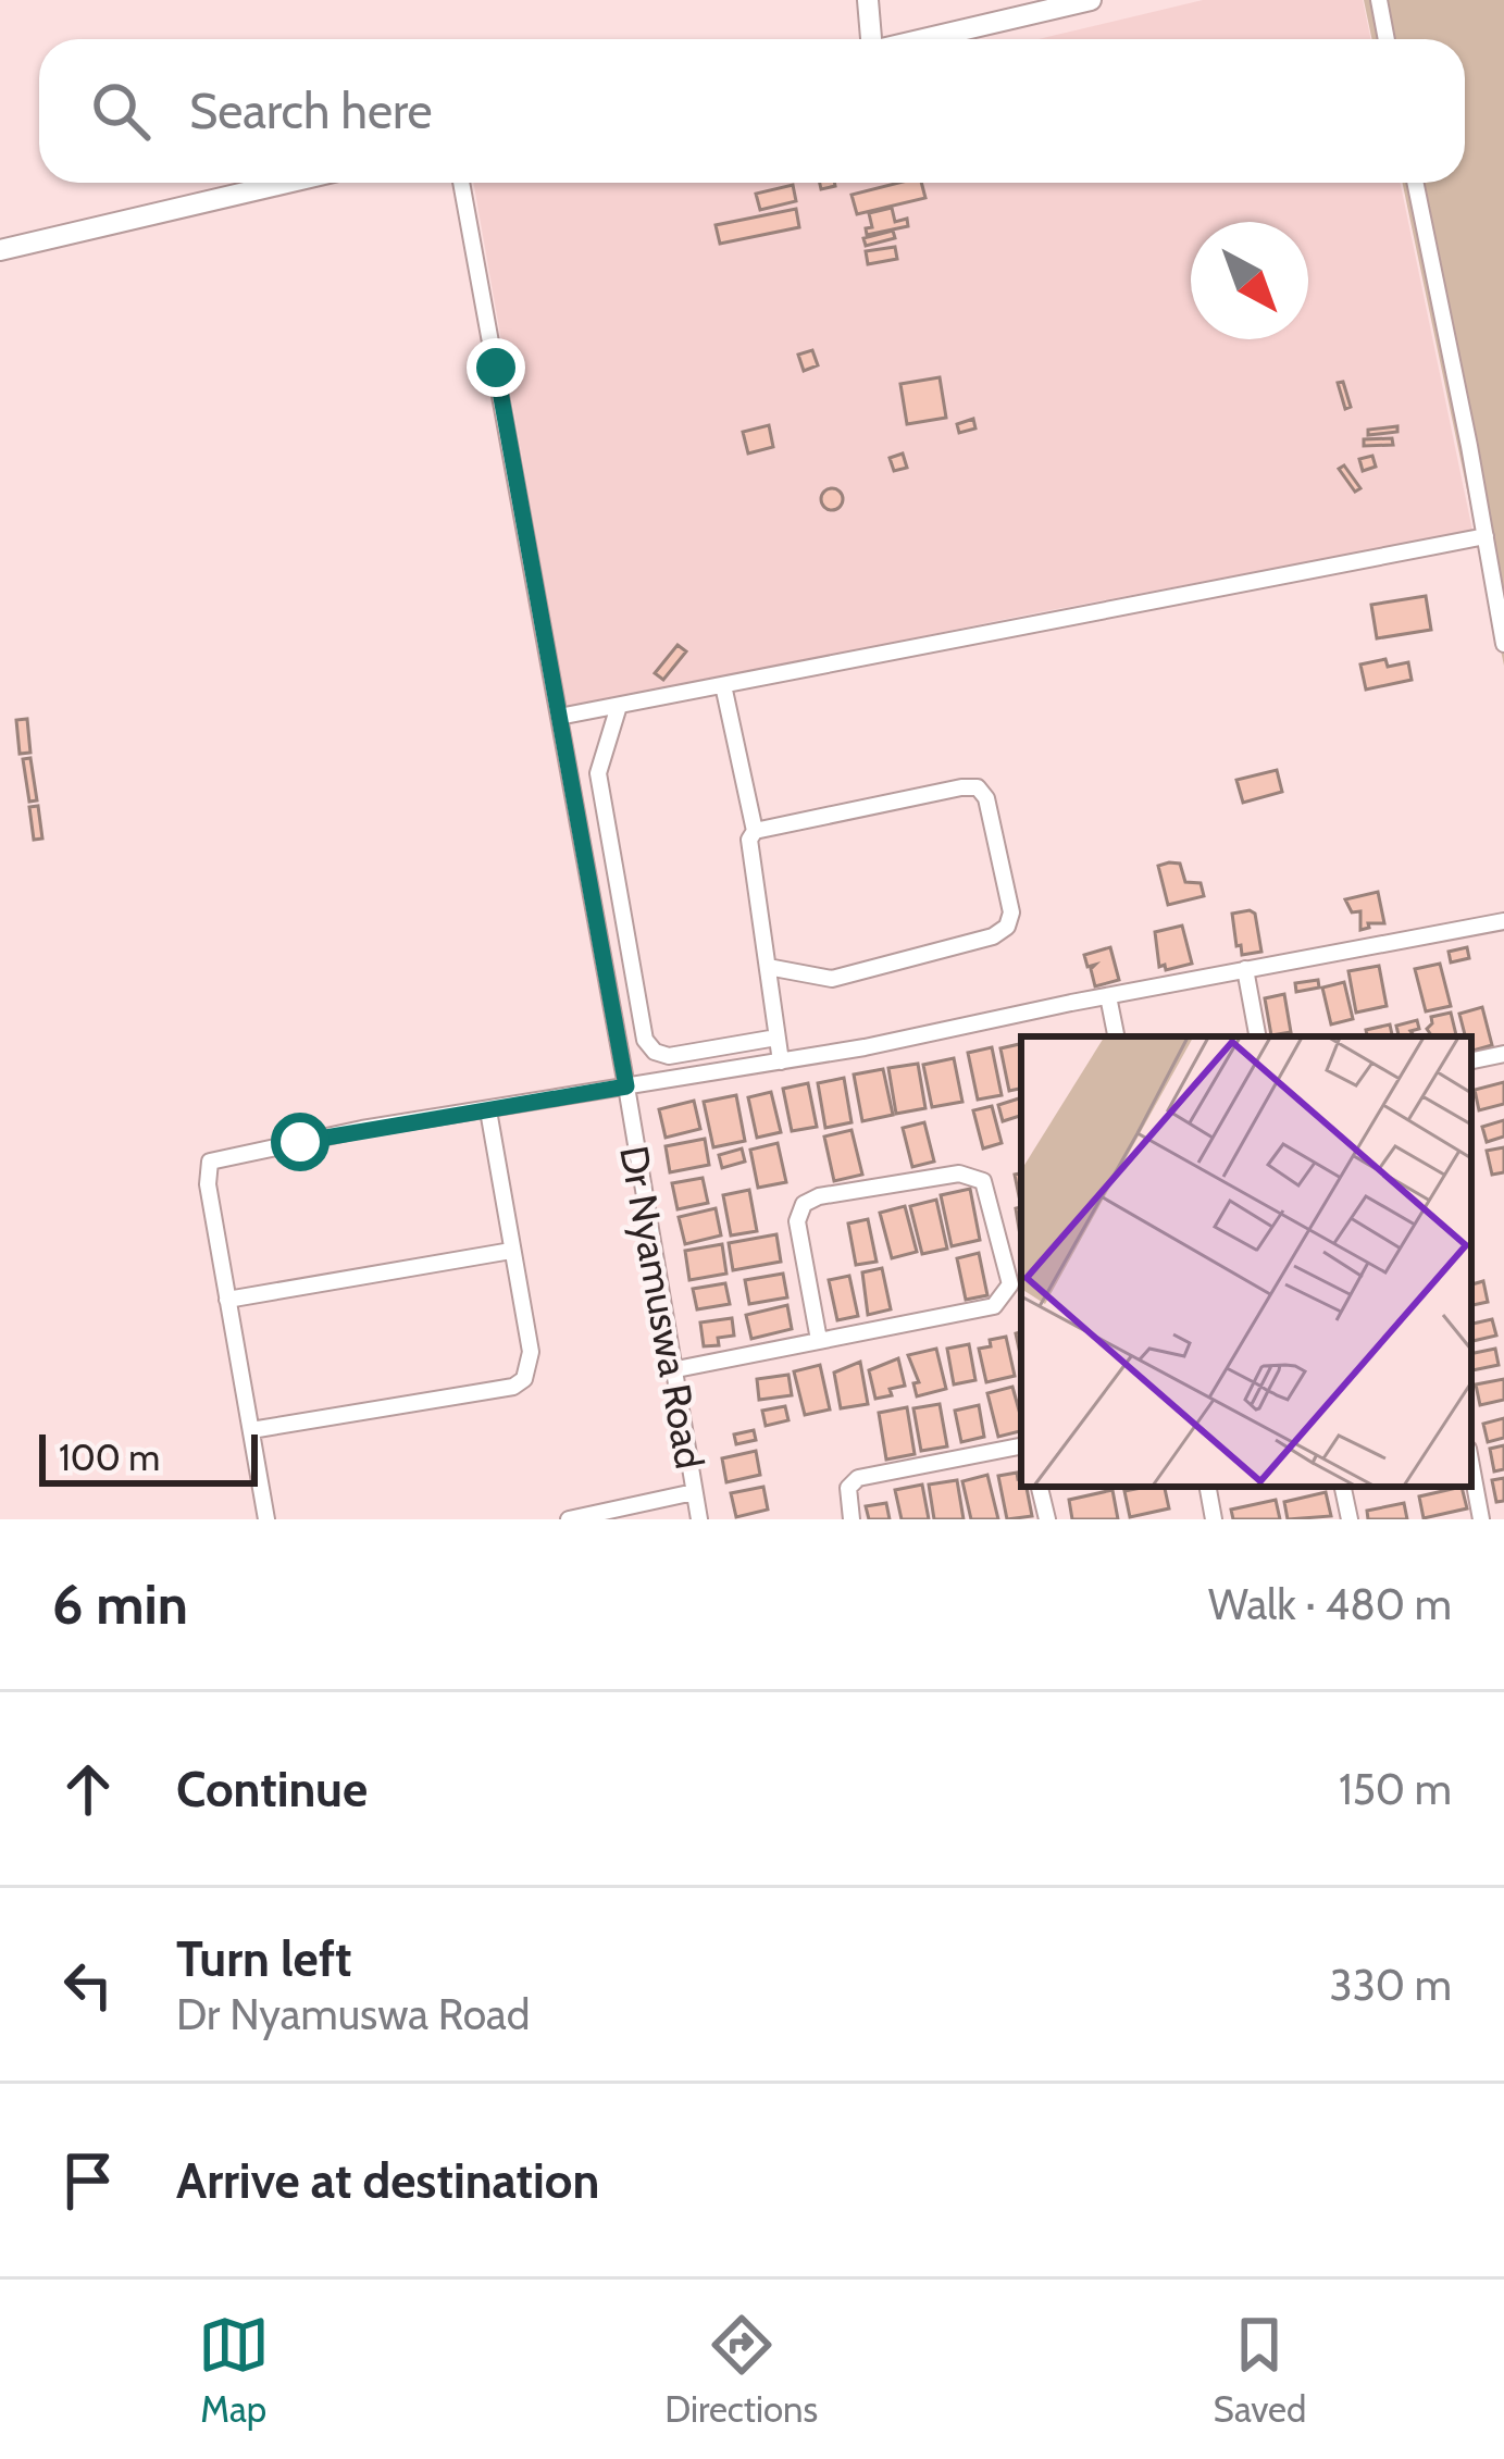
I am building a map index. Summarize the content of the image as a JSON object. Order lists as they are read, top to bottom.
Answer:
{
  "streets": {
    "street": ["Dr Nyamuswa Road"]
  },
  "scale_bar": "100 m",
  "north": "bottom right",
  "page": {
    "search": "Search here",
    "scale": "100 m",
    "heading": ["6 min", "Walk · 480 m"],
    "list": [
      ["Continue", "150 m"],
      ["Turn left", "Dr Nyamuswa Road", "330 m"],
      "Arrive at destination"
    ],
    "nav": ["Map", "Directions", "Saved"]
  }
}
